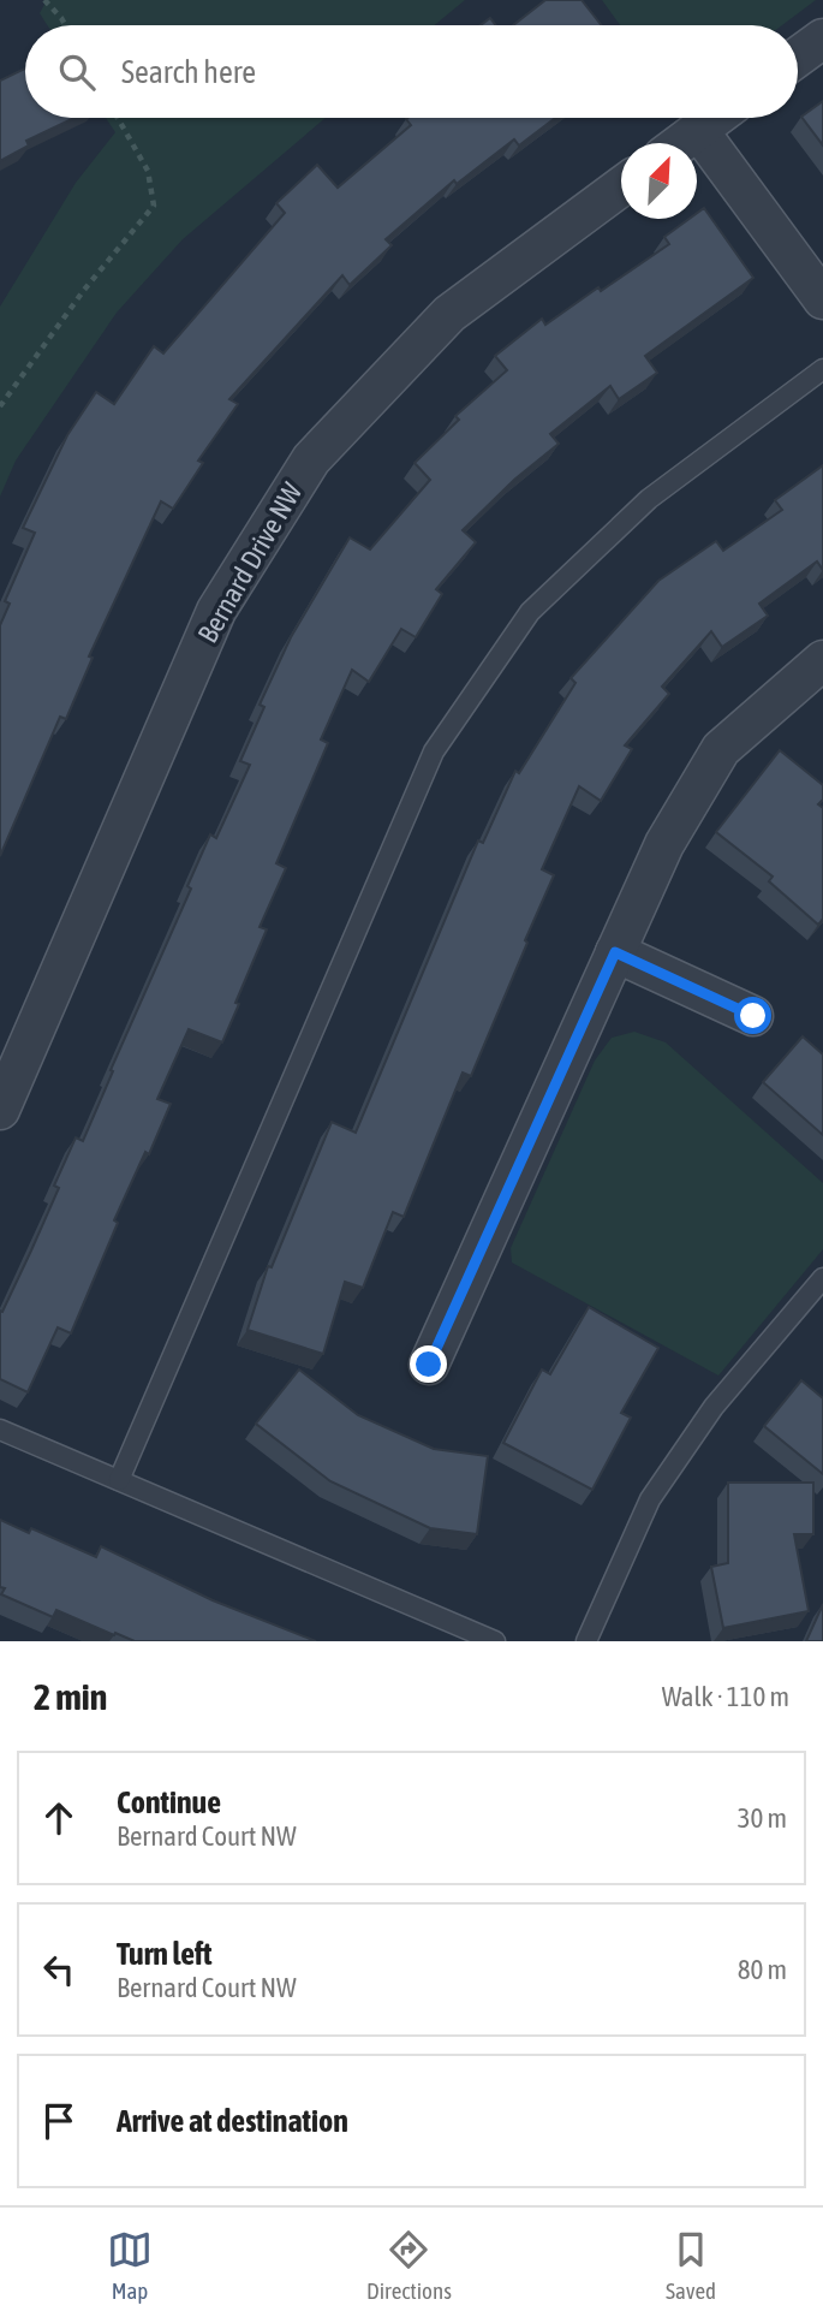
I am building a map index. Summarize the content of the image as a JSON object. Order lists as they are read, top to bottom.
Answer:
{
  "streets": {
    "street": ["Bernard Drive NW"]
  },
  "north": "top right",
  "page": {
    "search": "Search here",
    "heading": ["2 min", "Walk · 110 m"],
    "list": [
      ["Continue", "Bernard Court NW", "30 m"],
      ["Turn left", "Bernard Court NW", "80 m"],
      "Arrive at destination"
    ],
    "nav": ["Map", "Directions", "Saved"]
  }
}
